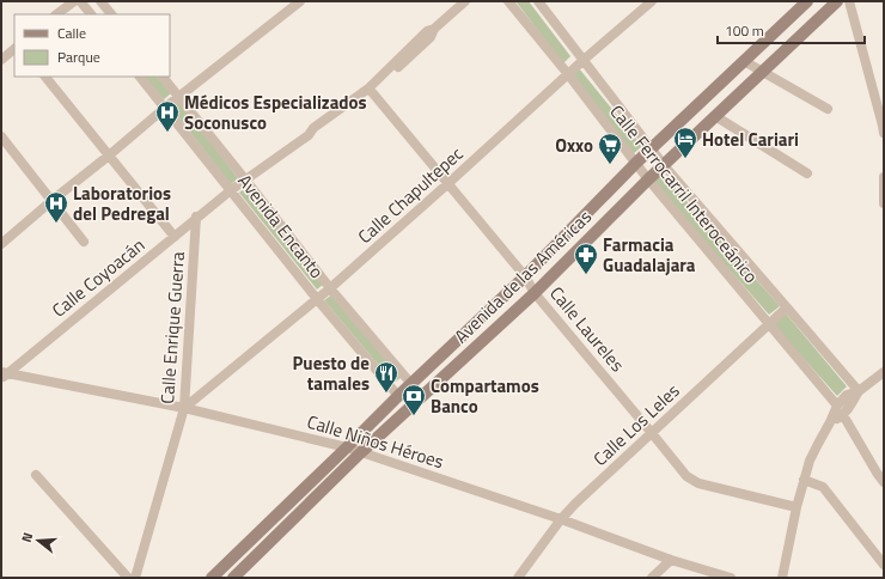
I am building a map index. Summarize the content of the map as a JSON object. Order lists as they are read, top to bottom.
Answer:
{
  "streets": {
    "main road": ["Avenida de las Américas"],
    "street": [
      "Calle Ferrocarril Interoceánico",
      "Calle Chapultepec",
      "Avenida Encanto",
      "Calle Coyoacán",
      "Calle Enrique Guerra",
      "Calle Laureles",
      "Calle Los Leles",
      "Calle Niños Héroes"
    ]
  },
  "crossings": [
    ["Calle Ferrocarril Interoceánico", "Calle Chapultepec"],
    ["Calle Ferrocarril Interoceánico", "Avenida de las Américas"],
    ["Calle Ferrocarril Interoceánico", "Calle Los Leles"],
    ["Calle Chapultepec", "Avenida Encanto"],
    ["Calle Chapultepec", "Calle Enrique Guerra"],
    ["Calle Chapultepec", "Calle Laureles"],
    ["Calle Chapultepec", "Calle Niños Héroes"],
    ["Avenida Encanto", "Avenida de las Américas"],
    ["Avenida Encanto", "Calle Coyoacán"],
    ["Avenida de las Américas", "Calle Laureles"],
    ["Avenida de las Américas", "Calle Niños Héroes"],
    ["Calle Coyoacán", "Calle Enrique Guerra"],
    ["Calle Coyoacán", "Calle Laureles"],
    ["Calle Coyoacán", "Calle Niños Héroes"],
    ["Calle Enrique Guerra", "Calle Niños Héroes"],
    ["Calle Laureles", "Calle Los Leles"],
    ["Calle Los Leles", "Calle Niños Héroes"]
  ],
  "places": {
    "hospital": ["Médicos Especializados Soconusco", "Laboratorios del Pedregal"],
    "hotel": ["Hotel Cariari"],
    "supermarket": ["Oxxo"],
    "pharmacy": ["Farmacia Guadalajara"],
    "restaurant": ["Puesto de tamales"],
    "bank": ["Compartamos Banco"]
  },
  "legend": ["Calle", "Parque"],
  "scale_bar": "100 m",
  "north": "left"
}
